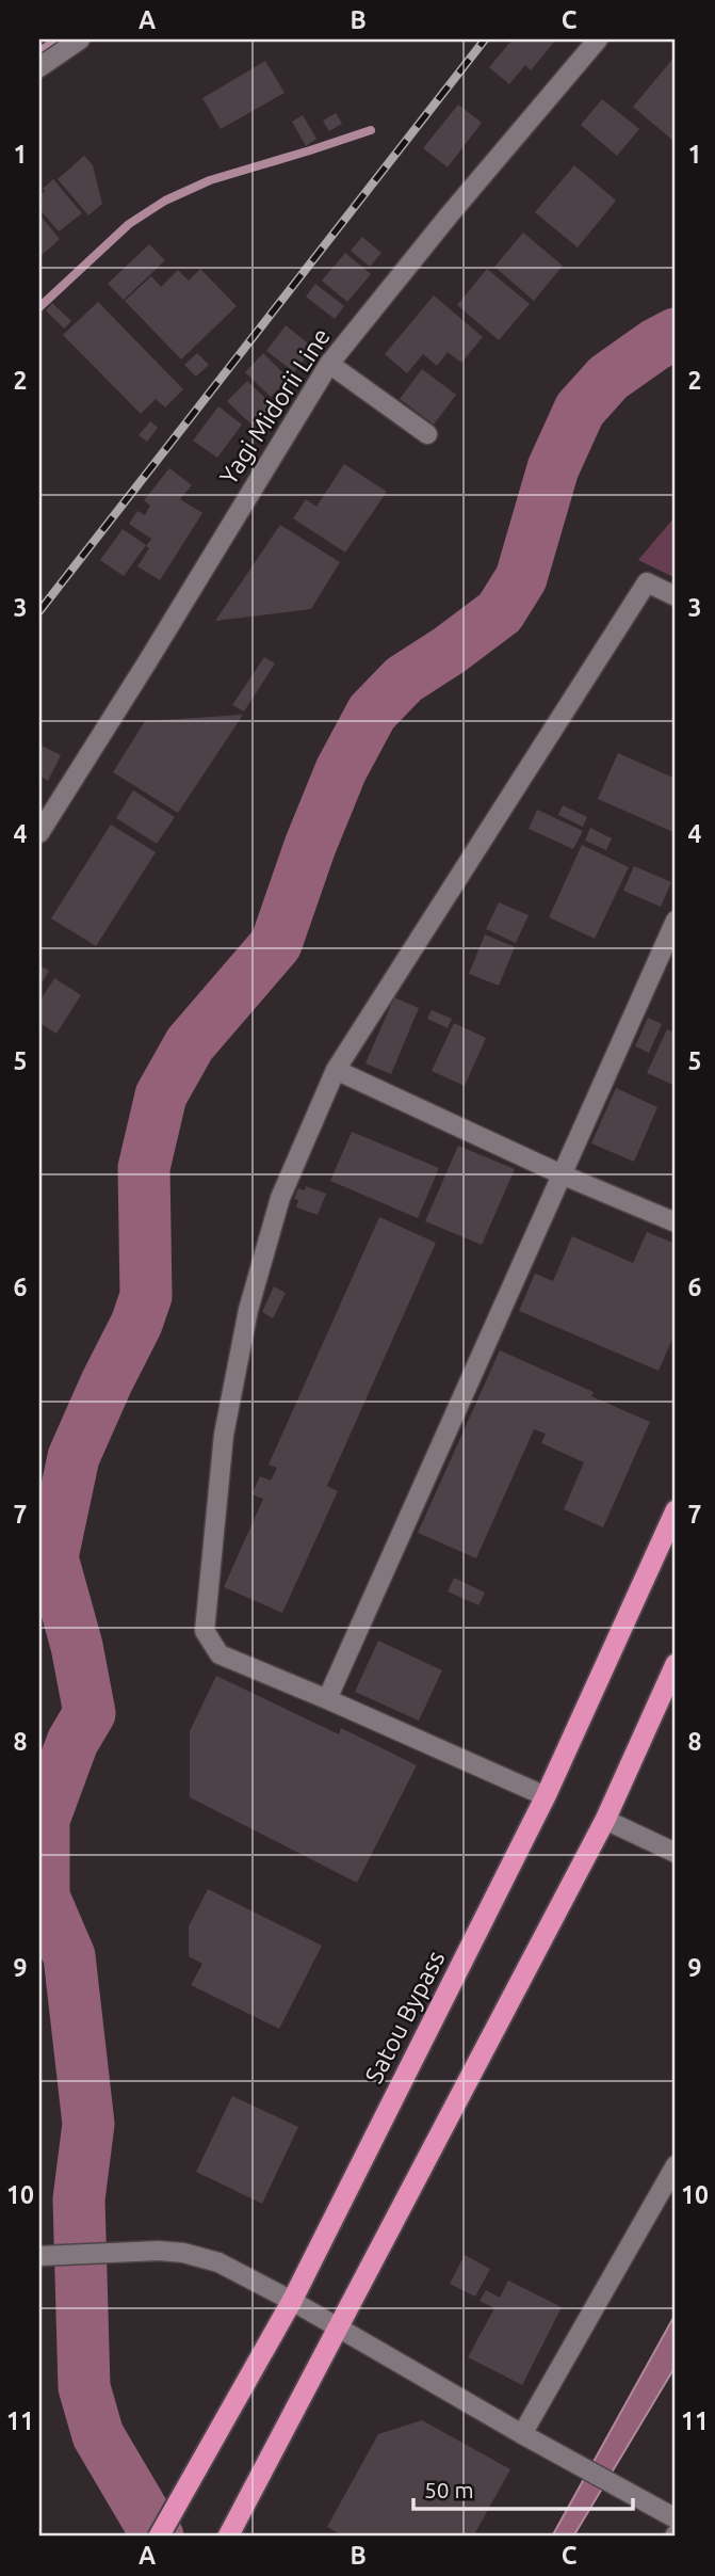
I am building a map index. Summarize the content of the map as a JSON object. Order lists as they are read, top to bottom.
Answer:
{
  "streets": {
    "highway": ["Satou Bypass"],
    "street": ["Yagi Midorii Line"]
  },
  "scale_bar": "50 m",
  "grid": {
    "columns": ["A", "B", "C"],
    "rows": [
      "1",
      "2",
      "3",
      "4",
      "5",
      "6",
      "7",
      "8",
      "9",
      "10",
      "11"
    ]
  }
}
